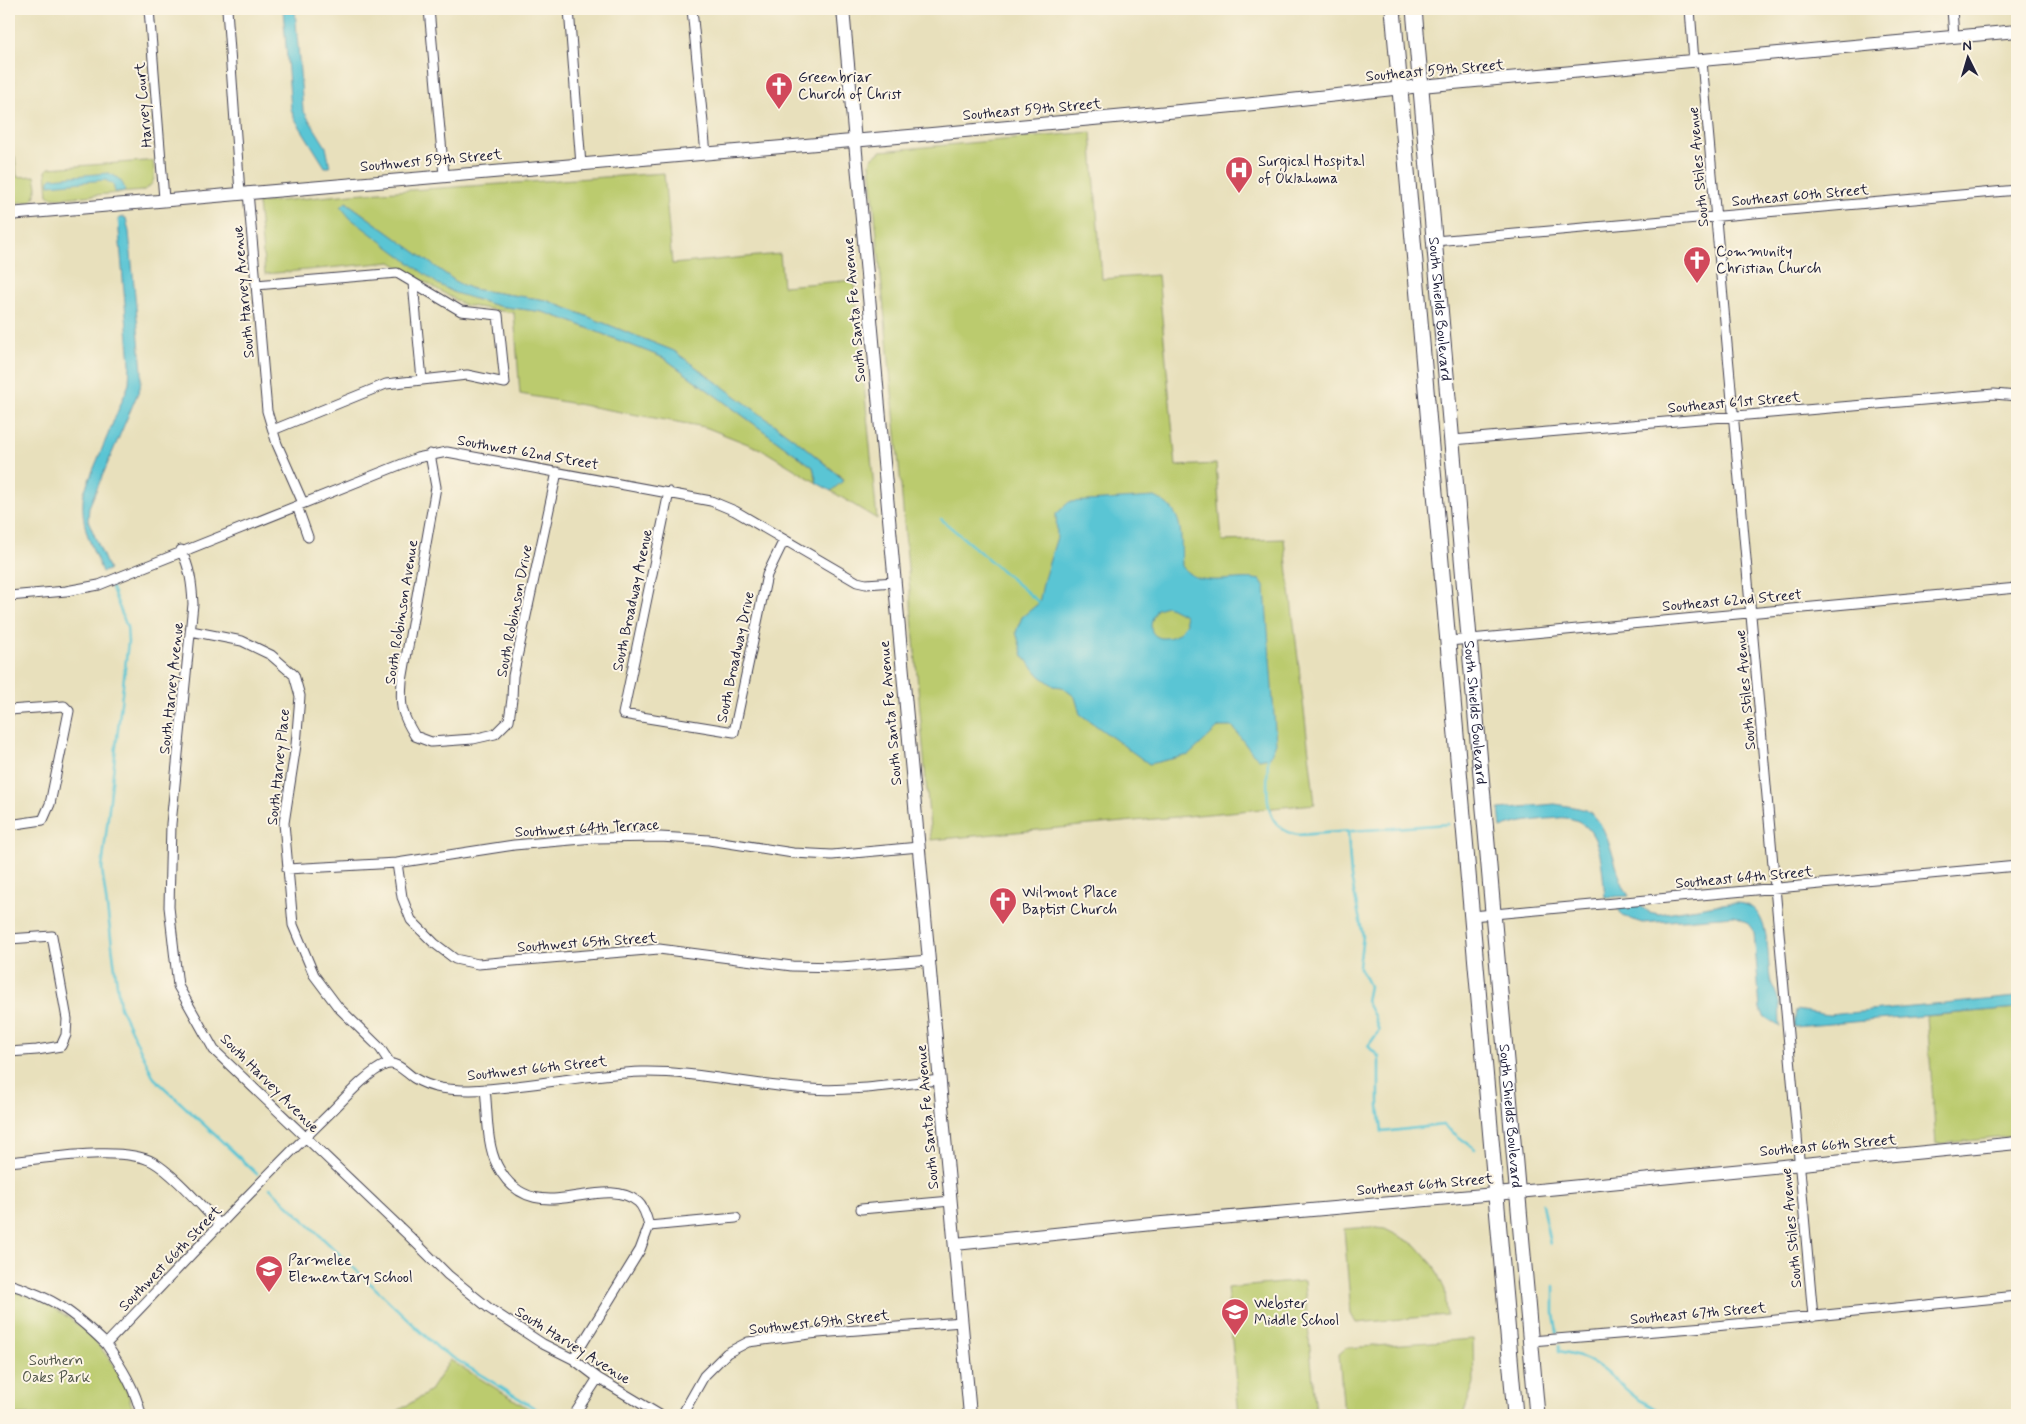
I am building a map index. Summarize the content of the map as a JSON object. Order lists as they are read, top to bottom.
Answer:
{
  "streets": {
    "main road": [
      "Southeast 59th Street",
      "Southwest 59th Street",
      "South Shields Boulevard",
      "South Santa Fe Avenue",
      "Southeast 66th Street"
    ],
    "street": [
      "Harvey Court",
      "South Stiles Avenue",
      "Southeast 60th Street",
      "South Harvey Avenue",
      "Southeast 61st Street",
      "Southwest 62nd Street",
      "South Broadway Avenue",
      "Southeast 62nd Street",
      "South Robinson Drive",
      "South Robinson Avenue",
      "South Broadway Drive",
      "South Harvey Place",
      "Southwest 64th Terrace",
      "Southeast 64th Street",
      "Southwest 65th Street",
      "Southwest 66th Street",
      "Southeast 67th Street",
      "Southwest 69th Street"
    ]
  },
  "crossings": [
    ["Southeast 59th Street", "Southwest 59th Street"],
    ["Southeast 59th Street", "South Stiles Avenue"],
    ["Southeast 59th Street", "South Shields Boulevard"],
    ["Southeast 59th Street", "South Santa Fe Avenue"],
    ["Harvey Court", "Southwest 59th Street"],
    ["Southwest 59th Street", "South Harvey Avenue"],
    ["Southwest 59th Street", "South Santa Fe Avenue"],
    ["South Stiles Avenue", "Southeast 60th Street"],
    ["South Stiles Avenue", "Southeast 61st Street"],
    ["South Stiles Avenue", "Southeast 62nd Street"],
    ["South Stiles Avenue", "Southeast 64th Street"],
    ["South Stiles Avenue", "Southeast 66th Street"],
    ["South Stiles Avenue", "Southeast 67th Street"],
    ["Southeast 60th Street", "South Shields Boulevard"],
    ["South Harvey Avenue", "Southwest 62nd Street"],
    ["South Harvey Avenue", "South Harvey Place"],
    ["South Harvey Avenue", "Southwest 66th Street"],
    ["South Shields Boulevard", "Southeast 61st Street"],
    ["South Shields Boulevard", "Southeast 62nd Street"],
    ["South Shields Boulevard", "Southeast 64th Street"],
    ["South Shields Boulevard", "Southeast 66th Street"],
    ["South Shields Boulevard", "Southeast 67th Street"],
    ["South Santa Fe Avenue", "Southwest 62nd Street"],
    ["South Santa Fe Avenue", "Southwest 64th Terrace"],
    ["South Santa Fe Avenue", "Southwest 65th Street"],
    ["South Santa Fe Avenue", "Southwest 66th Street"],
    ["South Santa Fe Avenue", "Southeast 66th Street"],
    ["South Santa Fe Avenue", "Southwest 69th Street"],
    ["Southwest 62nd Street", "South Broadway Avenue"],
    ["Southwest 62nd Street", "South Robinson Drive"],
    ["Southwest 62nd Street", "South Robinson Avenue"],
    ["Southwest 62nd Street", "South Broadway Drive"],
    ["South Broadway Avenue", "South Broadway Drive"],
    ["South Robinson Drive", "South Robinson Avenue"],
    ["South Harvey Place", "Southwest 64th Terrace"],
    ["South Harvey Place", "Southwest 66th Street"],
    ["Southwest 64th Terrace", "Southwest 65th Street"]
  ],
  "parks": ["Southern Oaks Park"],
  "places": {
    "church": ["Greenbriar Church of Christ", "Community Christian Church", "Wilmont Place Baptist Church"],
    "hospital": ["Surgical Hospital of Oklahoma"],
    "school or university": ["Parmelee Elementary School", "Webster Middle School"]
  },
  "north": "top"
}
